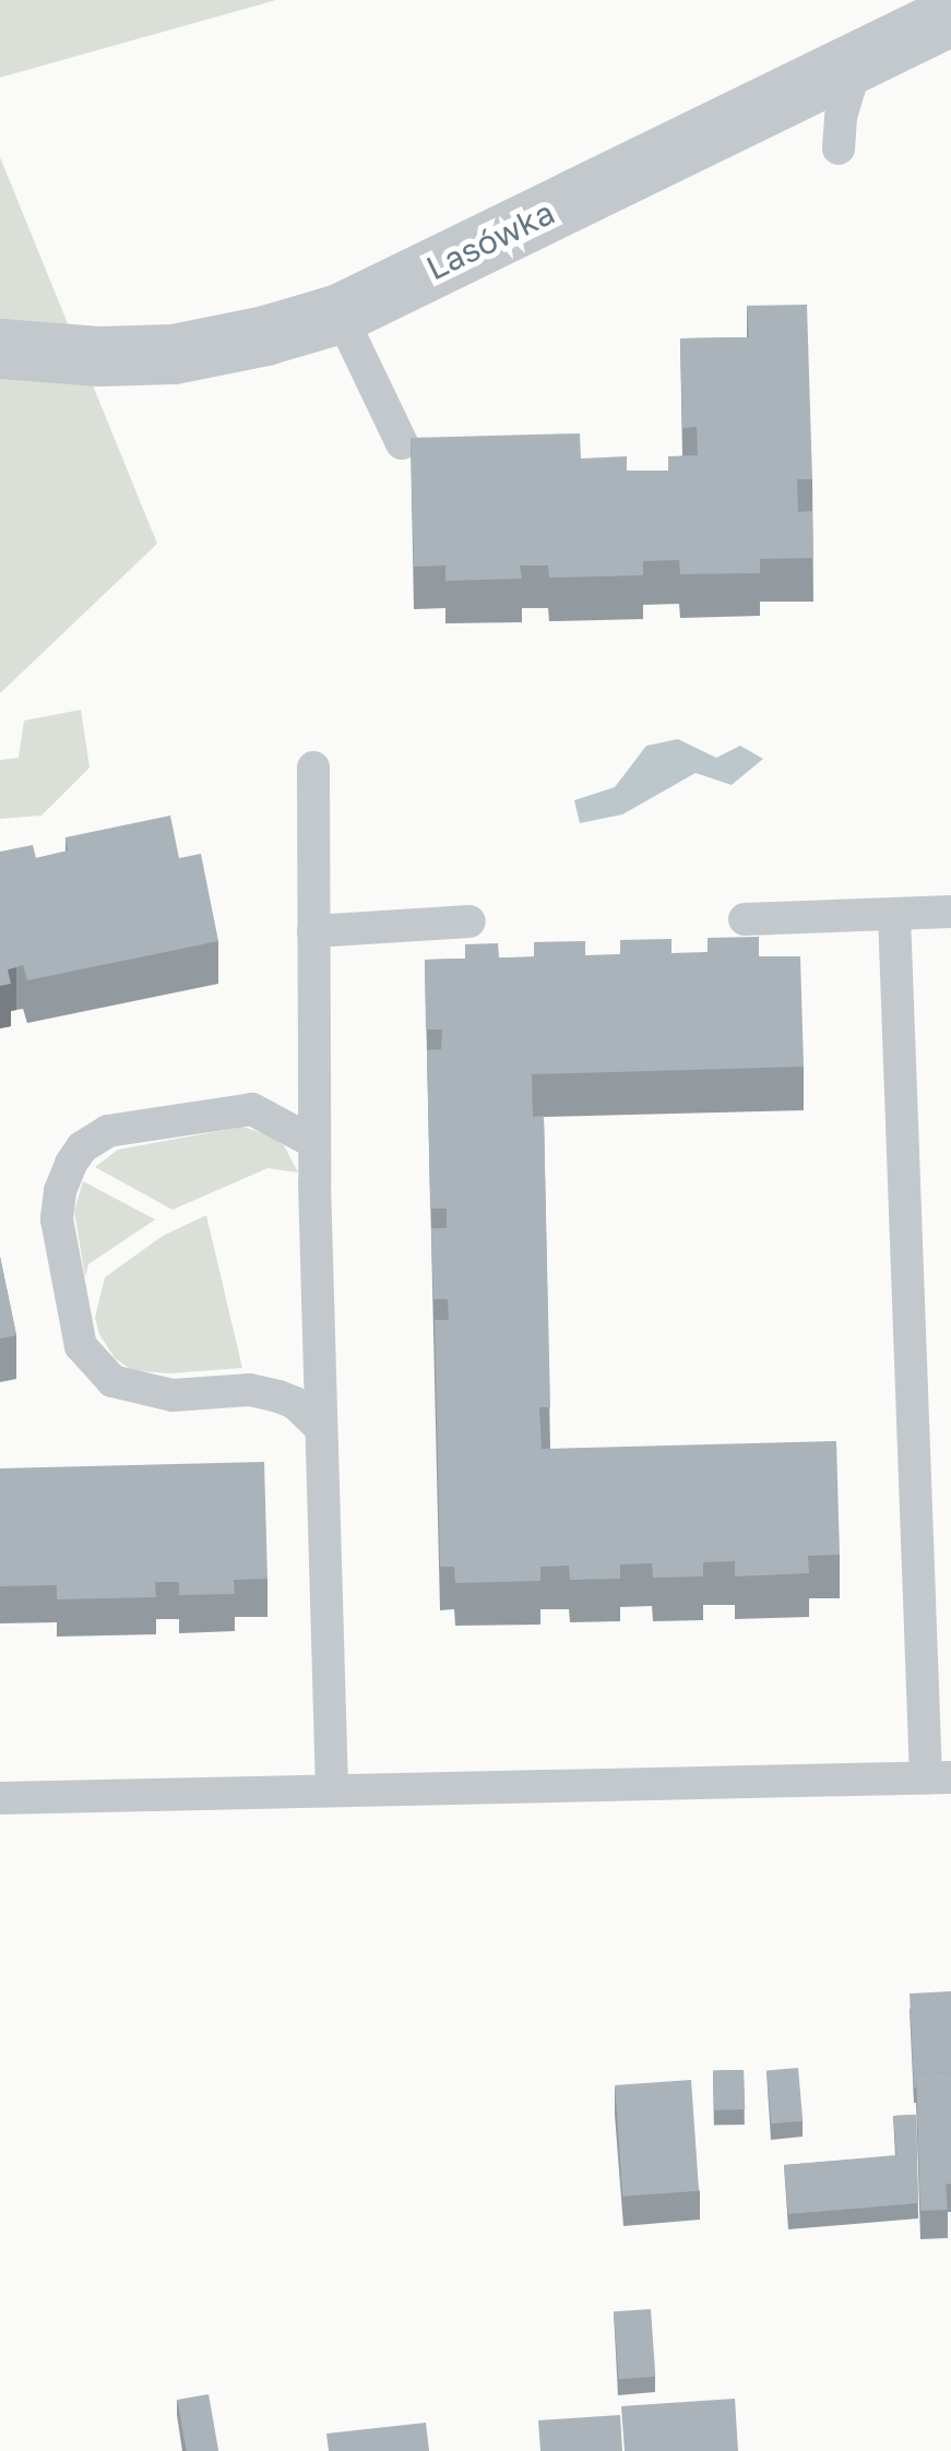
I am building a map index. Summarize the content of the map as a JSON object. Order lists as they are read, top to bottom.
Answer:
{
  "streets": {
    "street": ["Lasówka"]
  }
}
